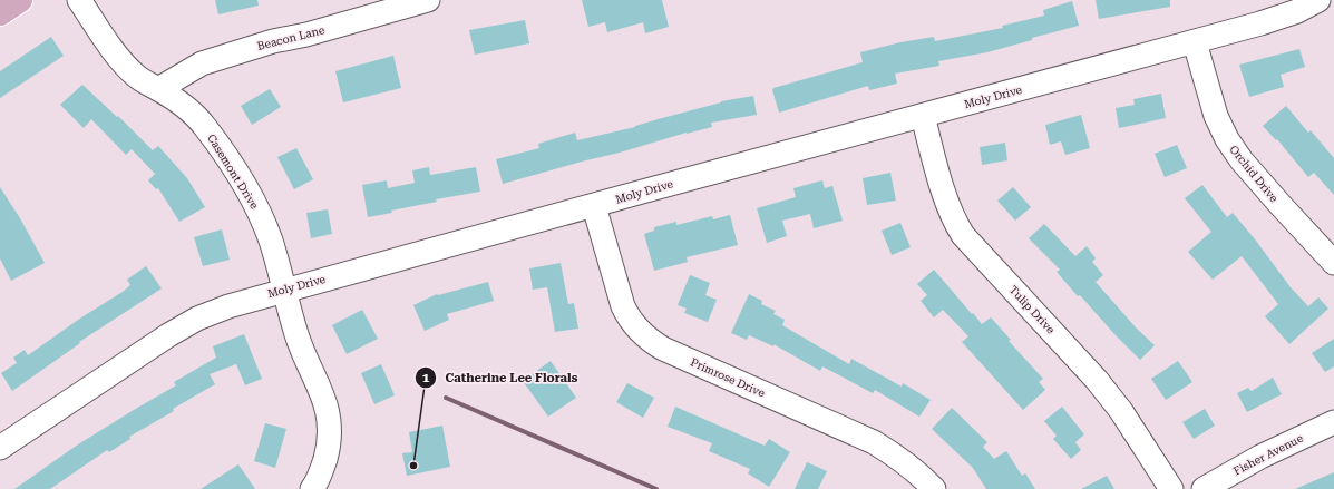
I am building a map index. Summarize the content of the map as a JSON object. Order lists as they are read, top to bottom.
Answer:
{
  "streets": {
    "street": [
      "Beacon Lane",
      "Moly Drive",
      "Casemont Drive",
      "Orchid Drive",
      "Tulip Drive",
      "Primrose Drive",
      "Fisher Avenue"
    ]
  },
  "crossings": [
    ["Beacon Lane", "Casemont Drive"],
    ["Moly Drive", "Casemont Drive"],
    ["Moly Drive", "Orchid Drive"],
    ["Moly Drive", "Tulip Drive"],
    ["Moly Drive", "Primrose Drive"]
  ],
  "places": ["Catherine Lee Florals"]
}
